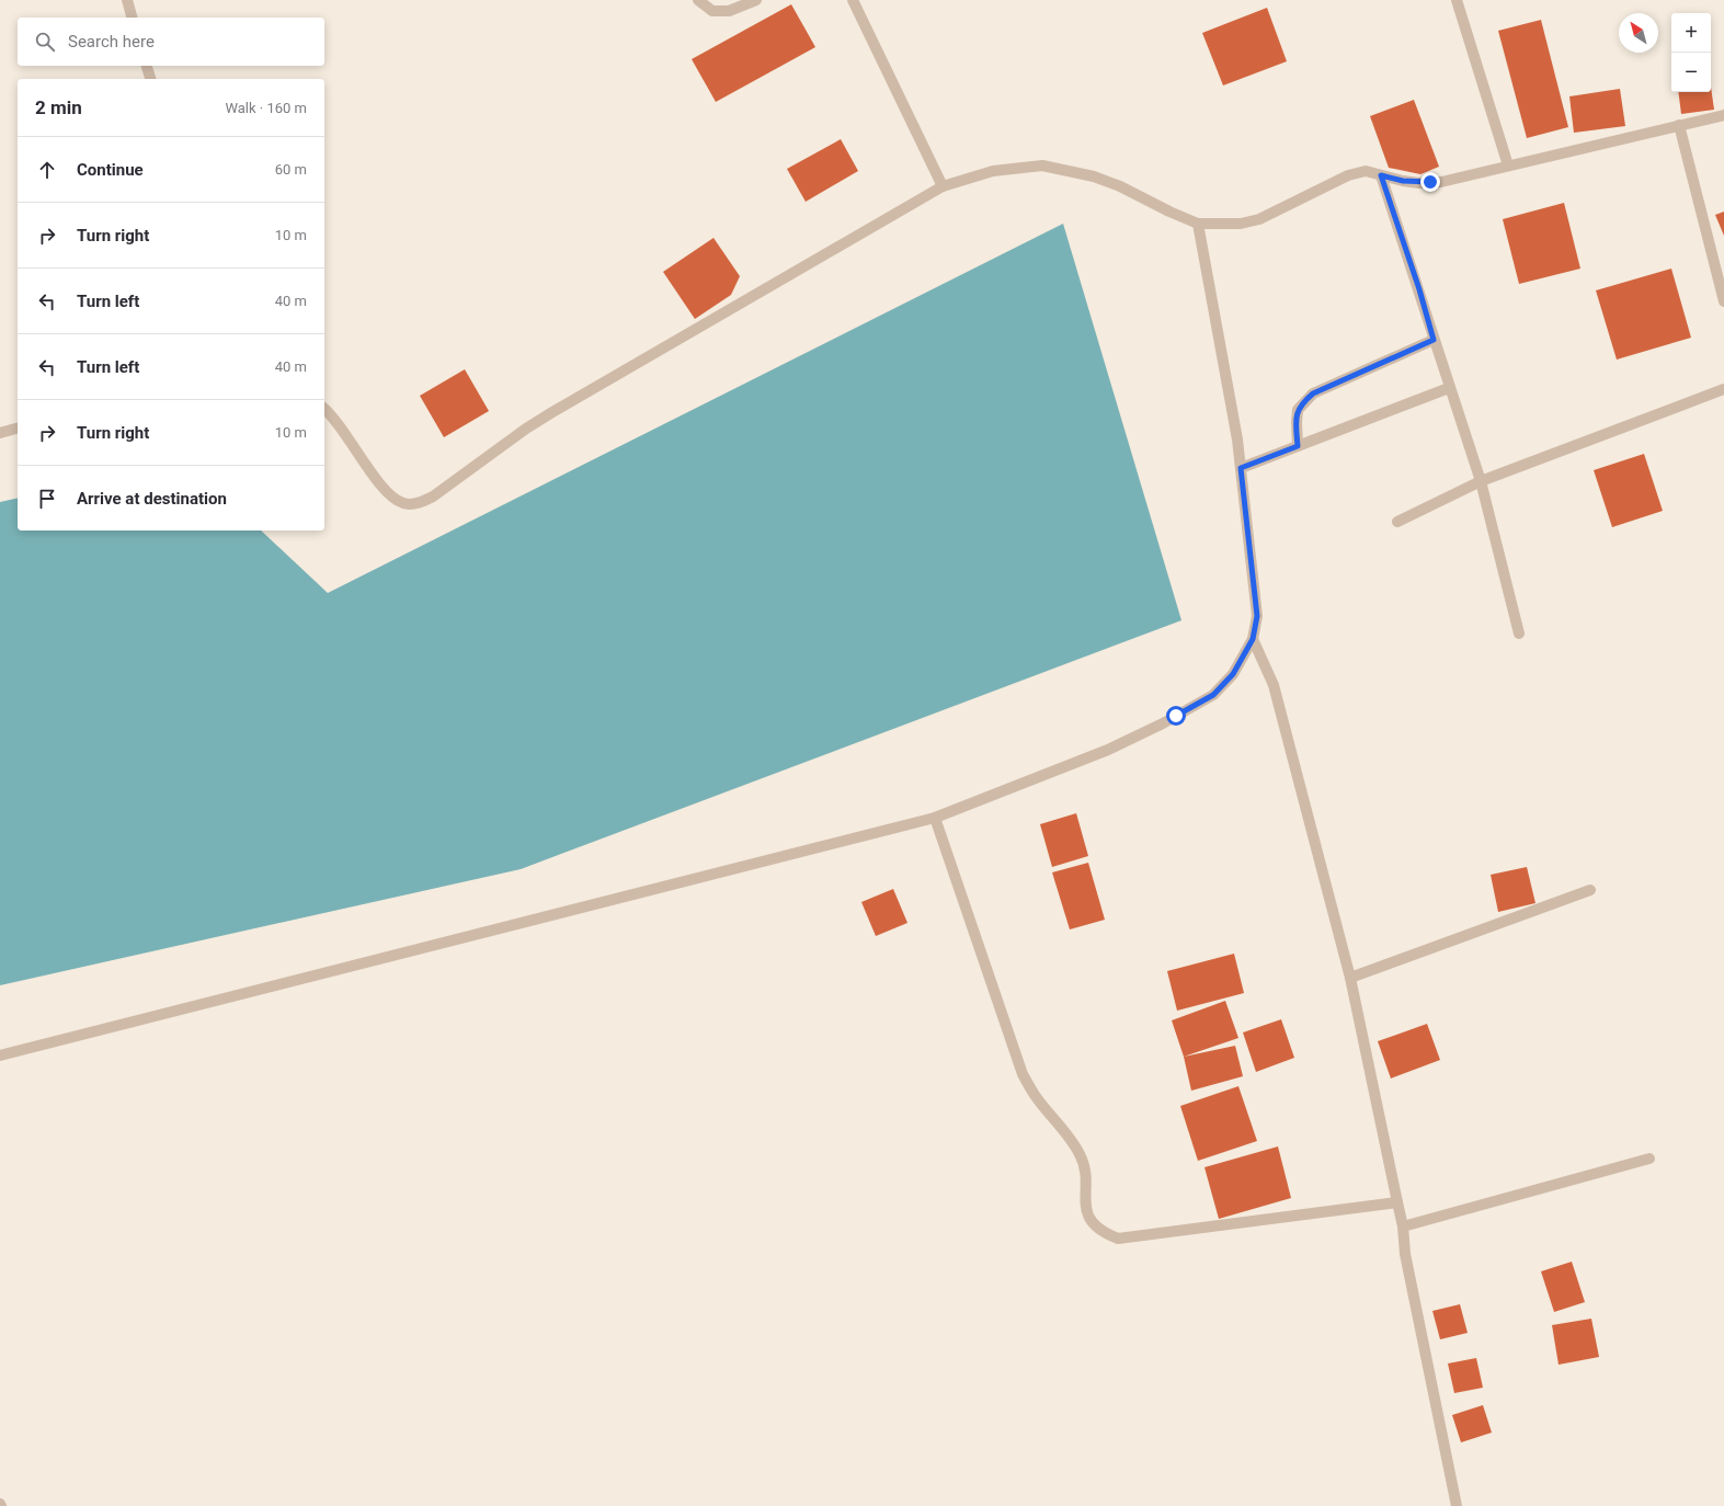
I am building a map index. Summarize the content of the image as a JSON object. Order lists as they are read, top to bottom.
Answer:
{
  "north": "top left",
  "page": {
    "map_buttons": ["+", "−"],
    "search": "Search here",
    "heading": ["2 min", "Walk · 160 m"],
    "list": [
      ["Continue", "60 m"],
      ["Turn right", "10 m"],
      ["Turn left", "40 m"],
      ["Turn left", "40 m"],
      ["Turn right", "10 m"],
      "Arrive at destination"
    ]
  }
}
